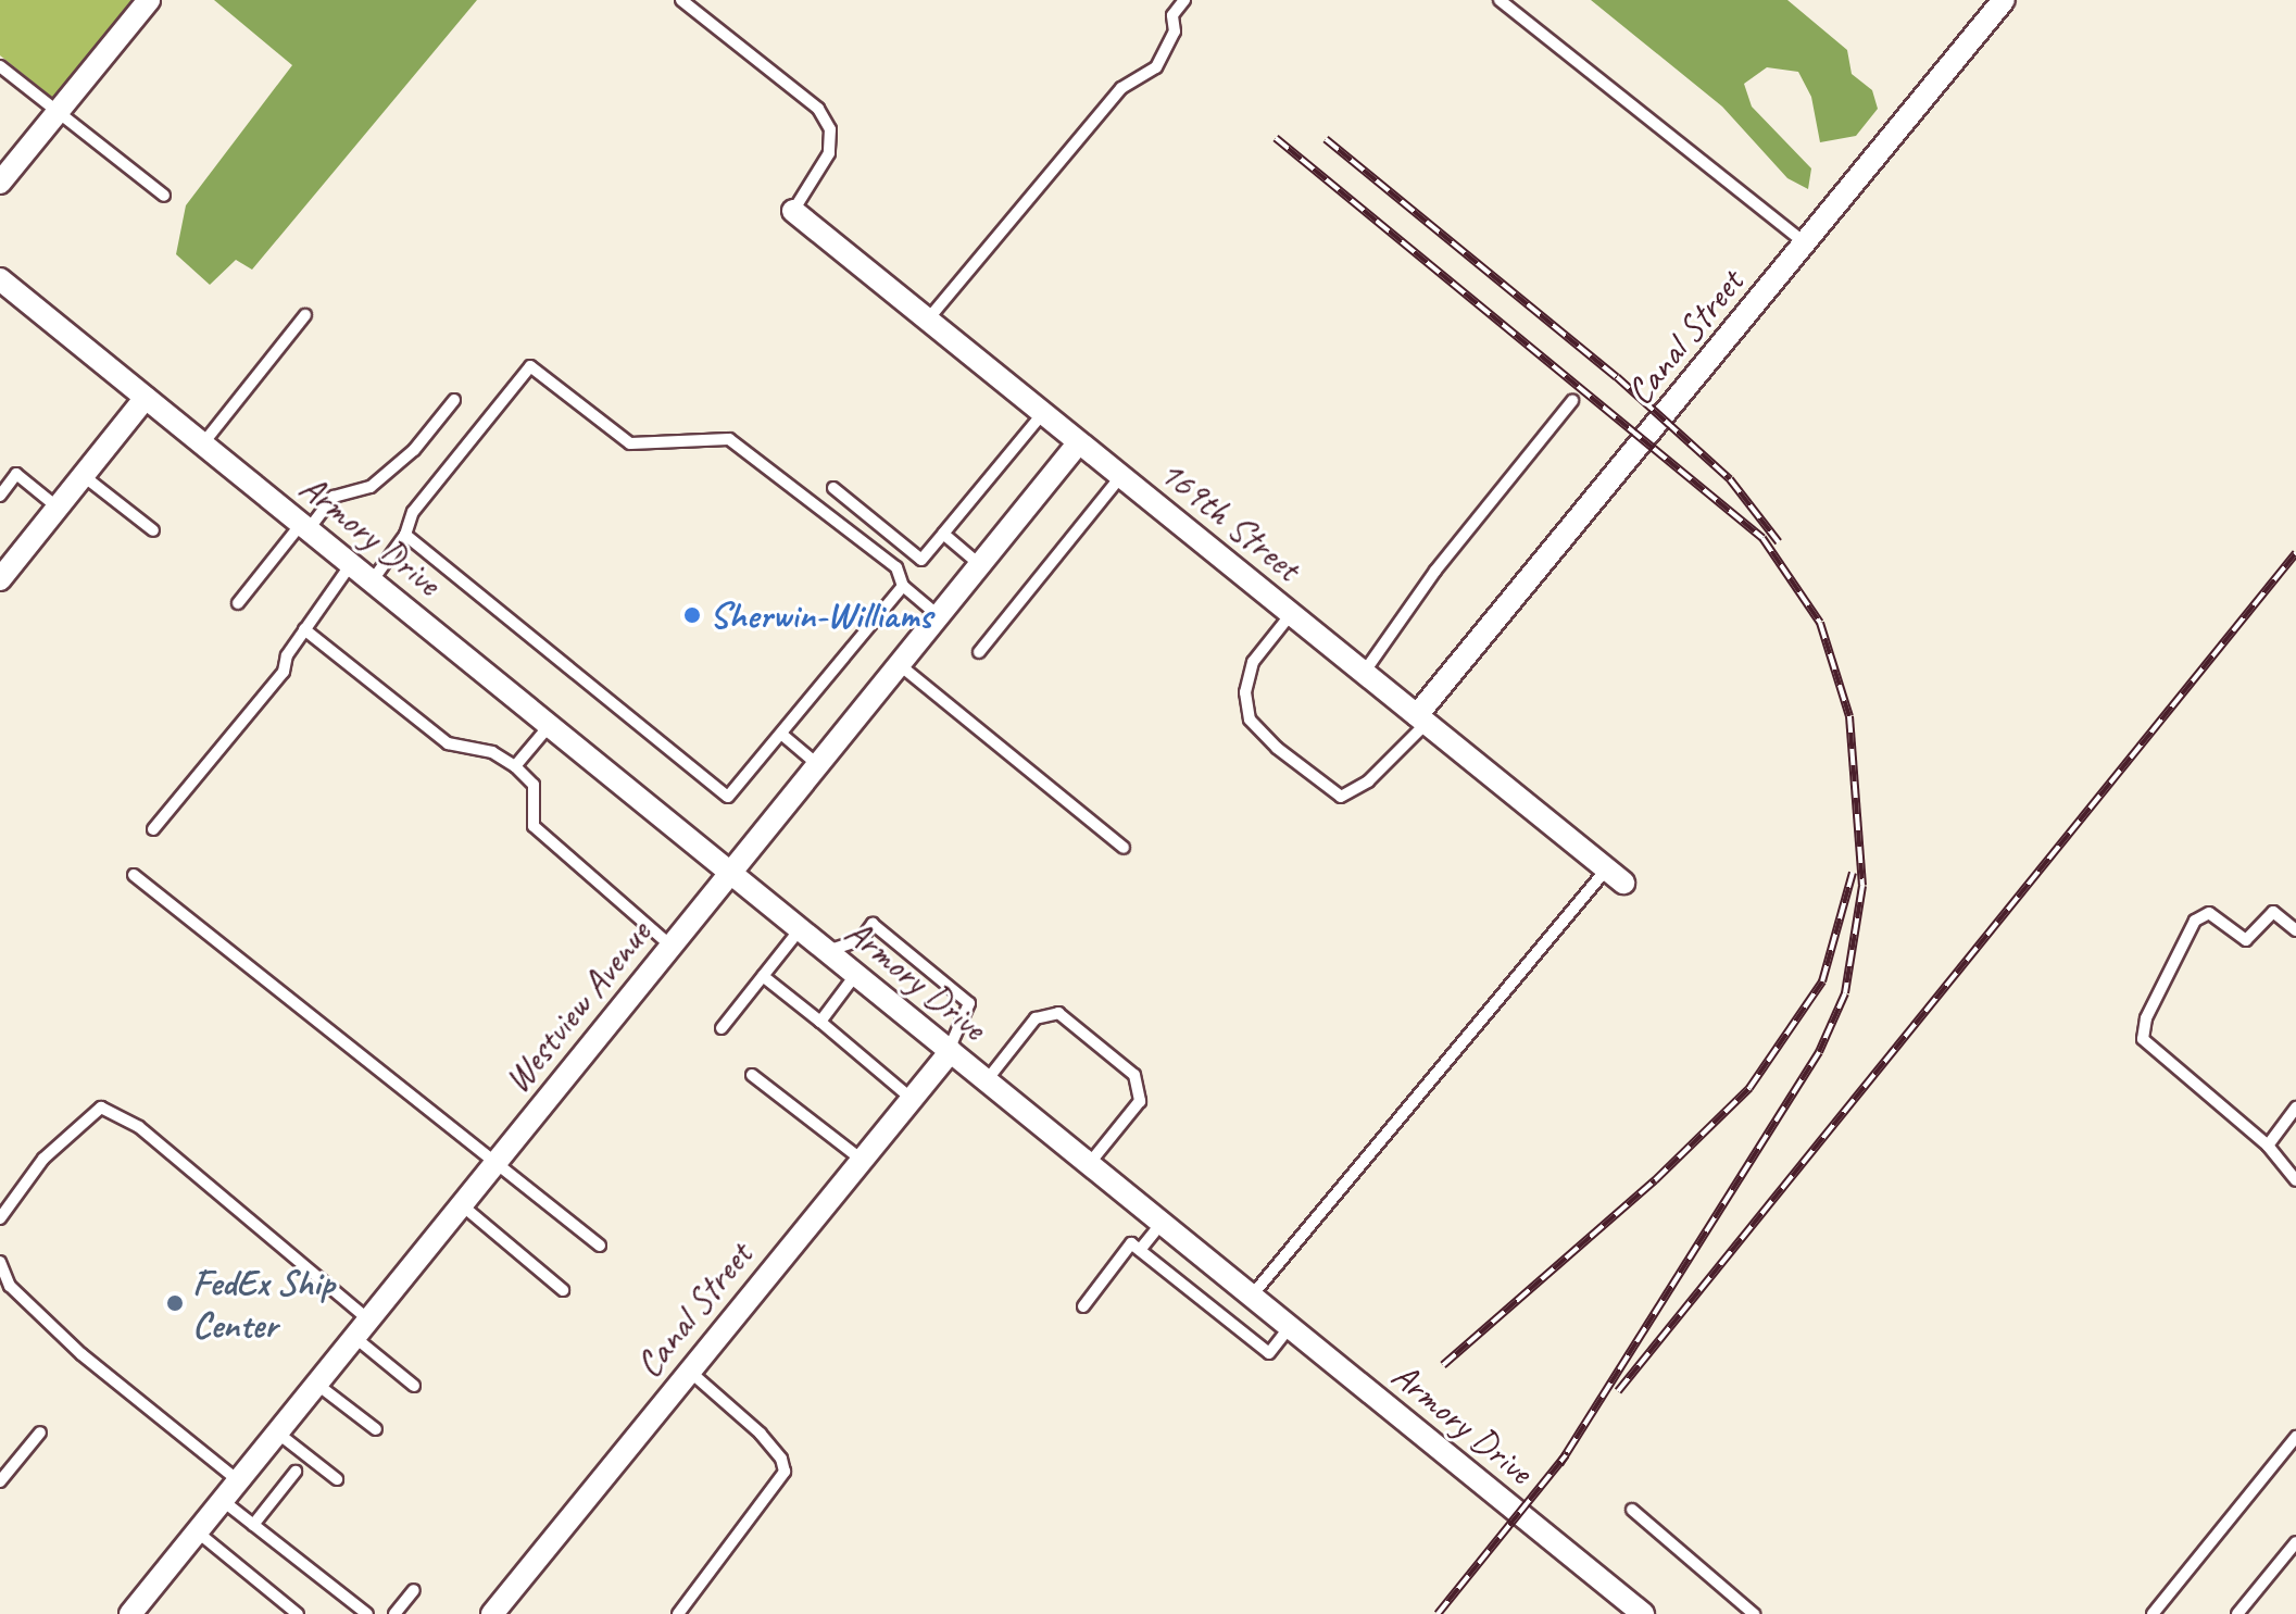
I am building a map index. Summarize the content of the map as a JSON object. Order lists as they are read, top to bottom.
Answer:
{
  "streets": {
    "street": [
      "Canal Street",
      "169th Street",
      "Armory Drive",
      "Westview Avenue"
    ]
  },
  "crossings": [
    ["Canal Street", "169th Street"],
    ["Canal Street", "Armory Drive"],
    ["169th Street", "Westview Avenue"],
    ["Armory Drive", "Westview Avenue"]
  ],
  "places": ["Sherwin-Williams", "FedEx Ship Center"]
}
